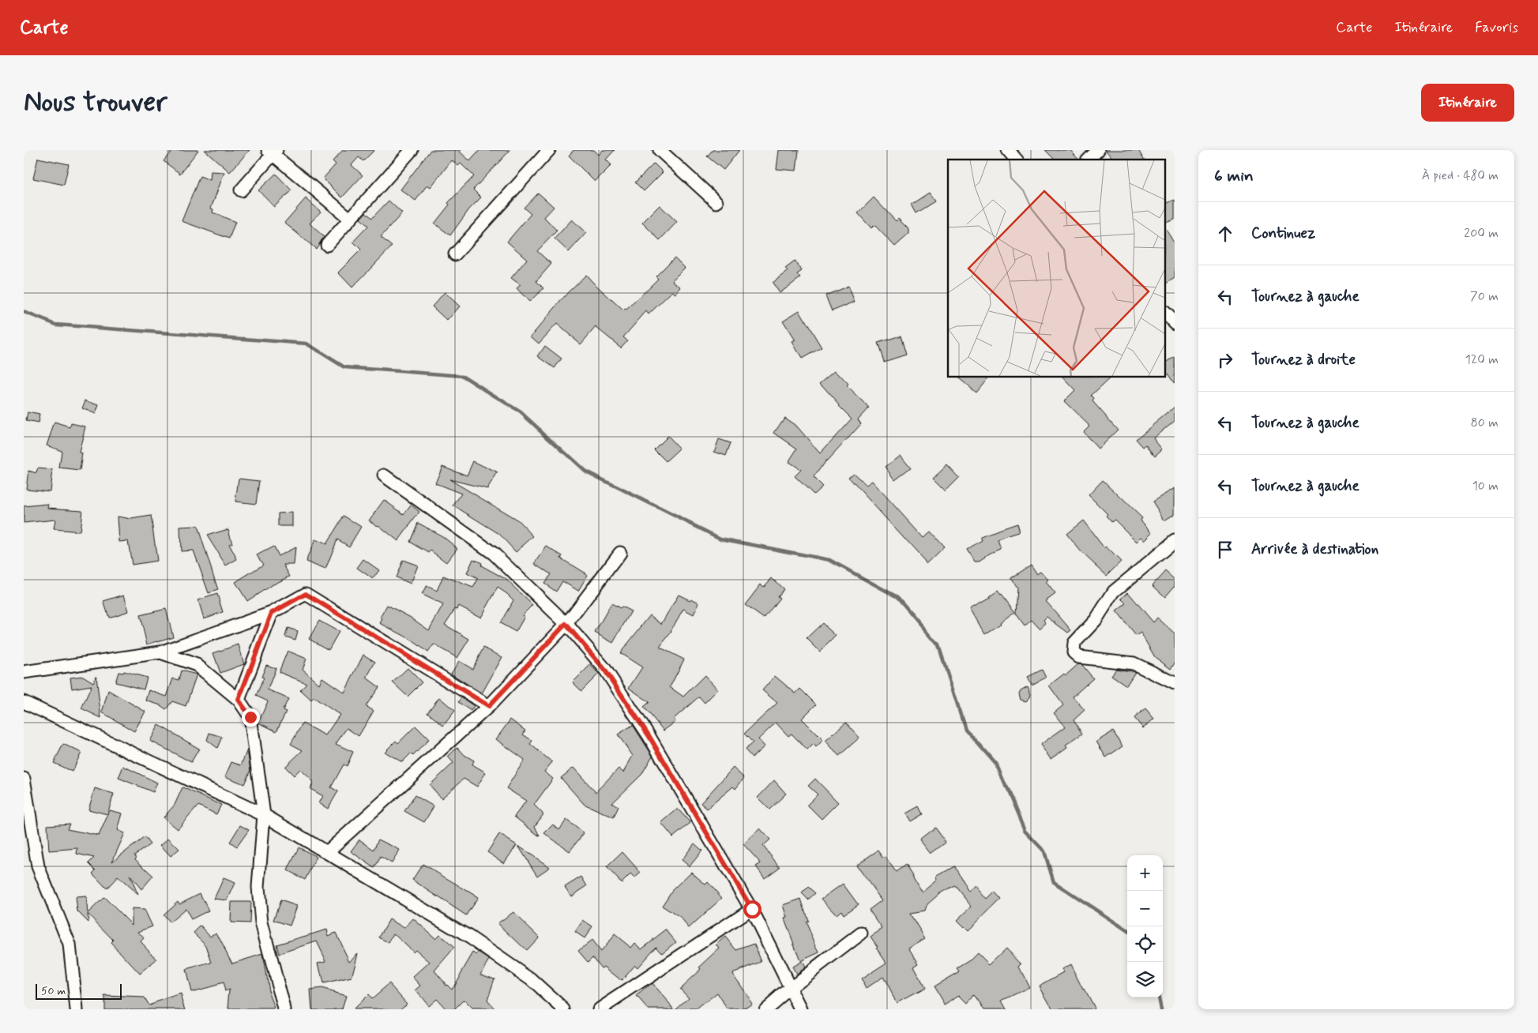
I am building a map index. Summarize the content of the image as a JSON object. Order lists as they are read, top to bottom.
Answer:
{
  "scale_bar": "50 m",
  "page": {
    "header": "Carte",
    "nav": ["Carte", "Itinéraire", "Favoris"],
    "buttons": "Itinéraire",
    "title": "Nous trouver",
    "heading": ["6 min", "À pied · 480 m"],
    "list": [
      ["Continuez", "200 m"],
      ["Tournez à gauche", "70 m"],
      ["Tournez à droite", "120 m"],
      ["Tournez à gauche", "80 m"],
      ["Tournez à gauche", "10 m"],
      "Arrivée à destination"
    ],
    "map_buttons": ["+", "−"],
    "scale": "50 m"
  }
}
